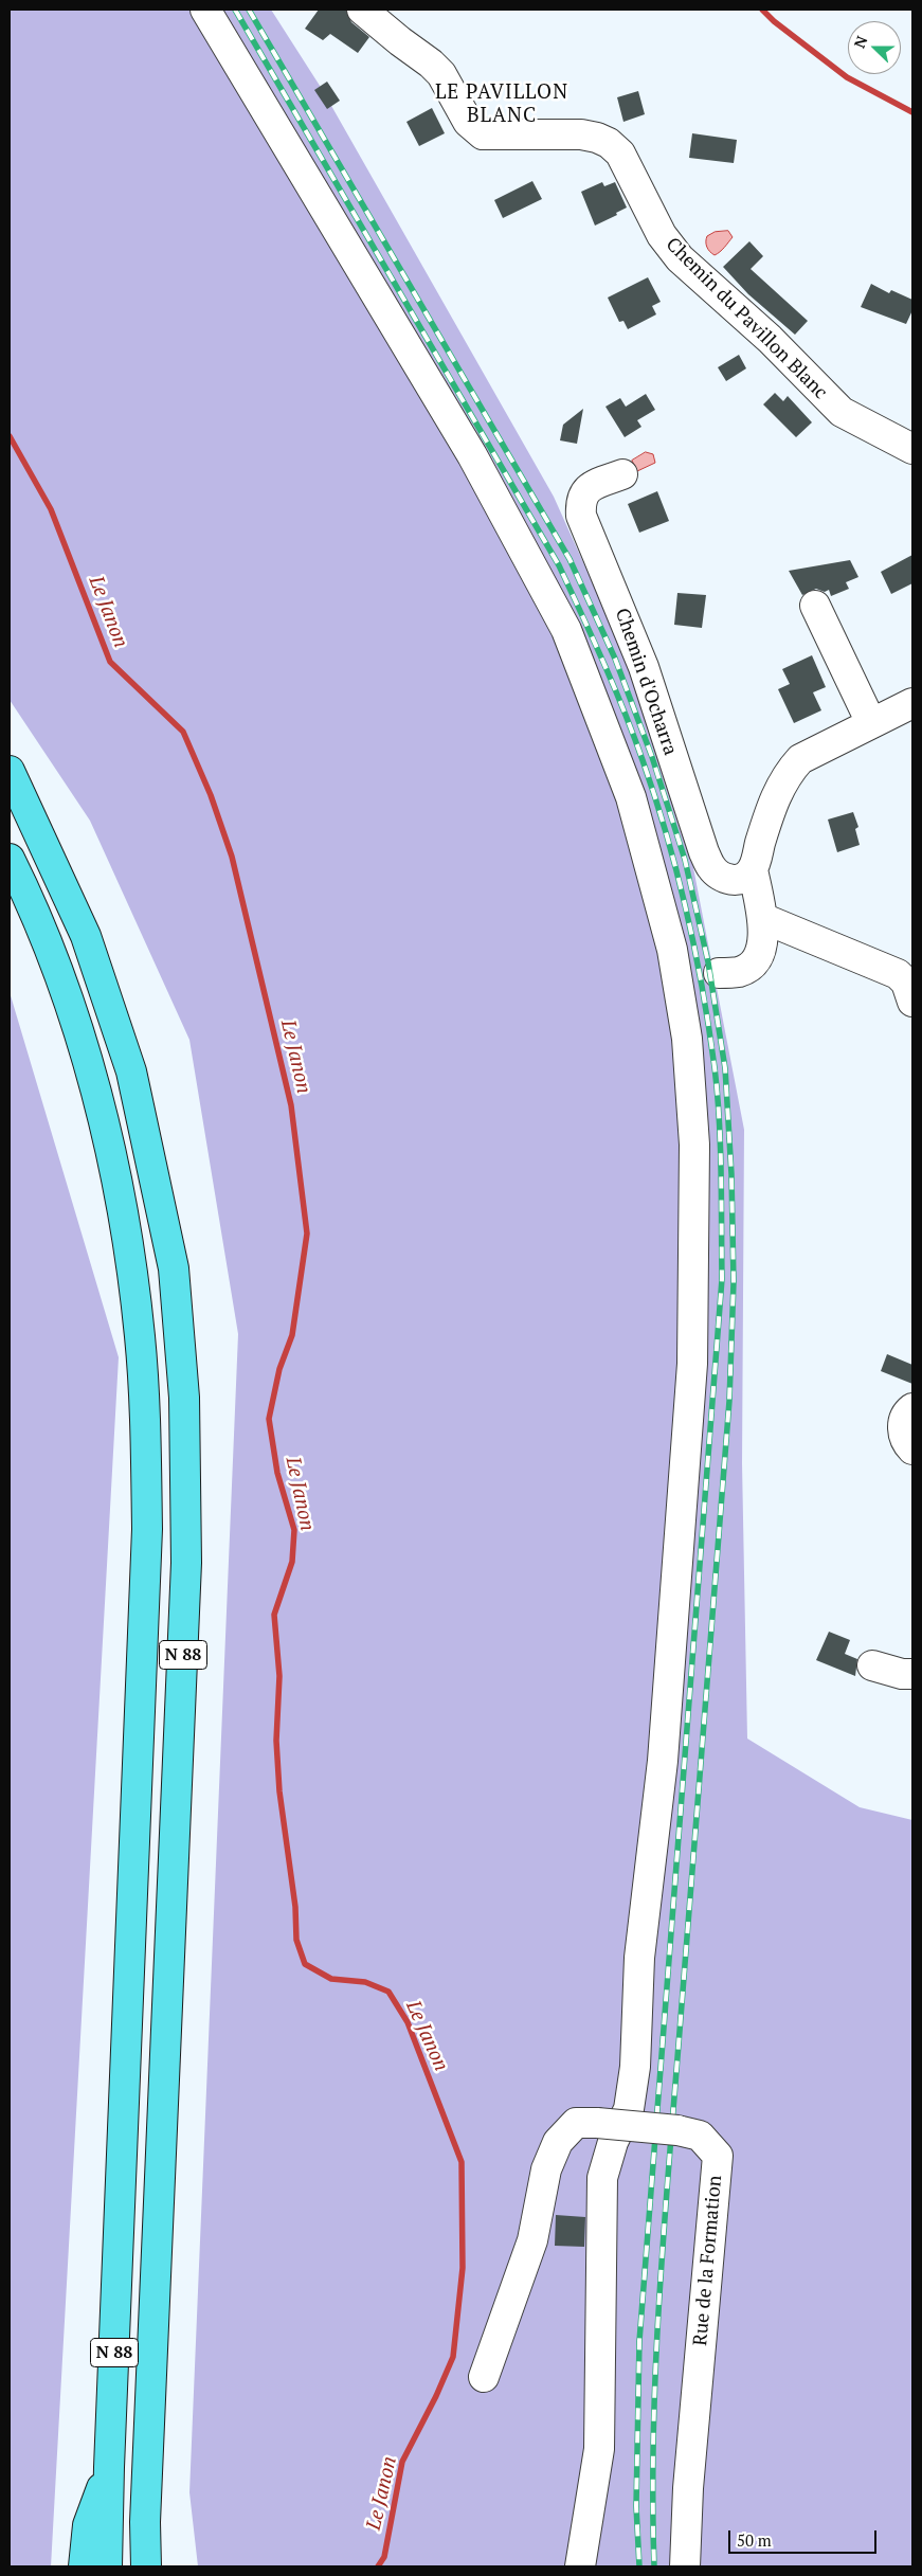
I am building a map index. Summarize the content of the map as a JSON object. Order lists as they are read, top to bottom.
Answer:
{
  "streets": {
    "highway": ["N 88"],
    "street": ["Chemin du Pavillon Blanc", "Chemin d'Ocharra", "Rue de la Formation"]
  },
  "districts": ["LE PAVILLON BLANC"],
  "water": ["Le Janon"],
  "scale_bar": "50 m",
  "north": "left"
}
